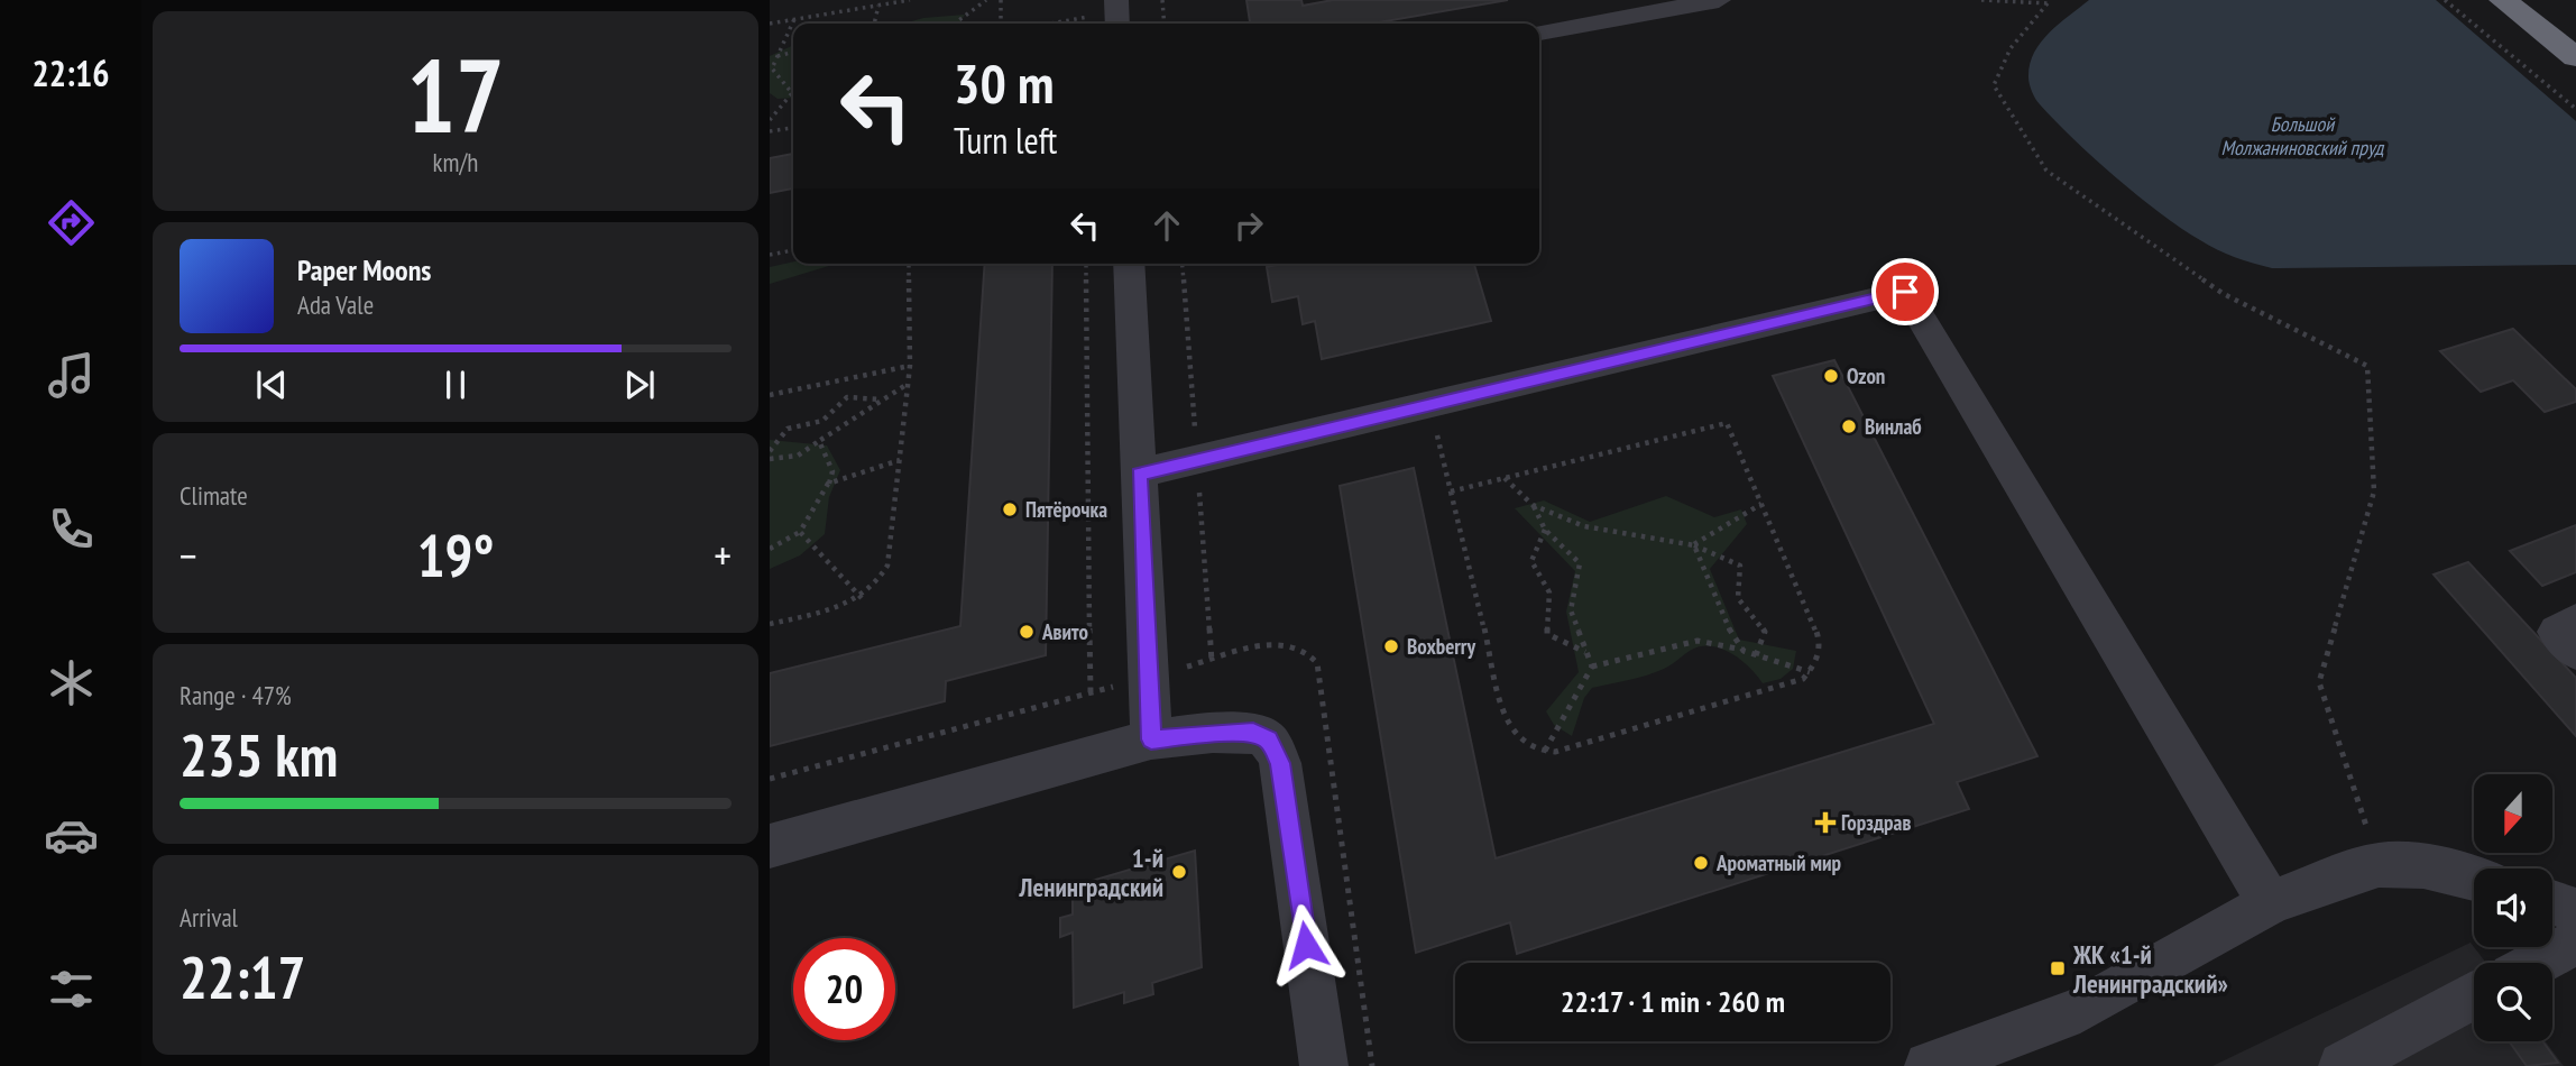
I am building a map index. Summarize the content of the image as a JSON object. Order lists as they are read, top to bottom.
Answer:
{
  "water": ["Большой Молжаниновский пруд"],
  "places": {
    "other": [
      "Ozon",
      "Винлаб",
      "Пятёрочка",
      "Авито",
      "Boxberry",
      "Ароматный мир",
      "1-й Ленинградский"
    ],
    "health": ["Горздрав"],
    "transit": ["ЖК «1-й Ленинградский»"]
  },
  "north": "bottom",
  "page": {
    "tabs": "22:16",
    "tile": [
      ["17", "km/h"],
      "Climate",
      ["Range · 47%", "235 km"],
      ["Arrival", "22:17"]
    ],
    "turn": ["30 m", "Turn left"],
    "song": ["Paper Moons", "Ada Vale"],
    "heat": ["−", "19°", "+"],
    "limit": "20",
    "trip": "22:17 · 1 min · 260 m"
  }
}
